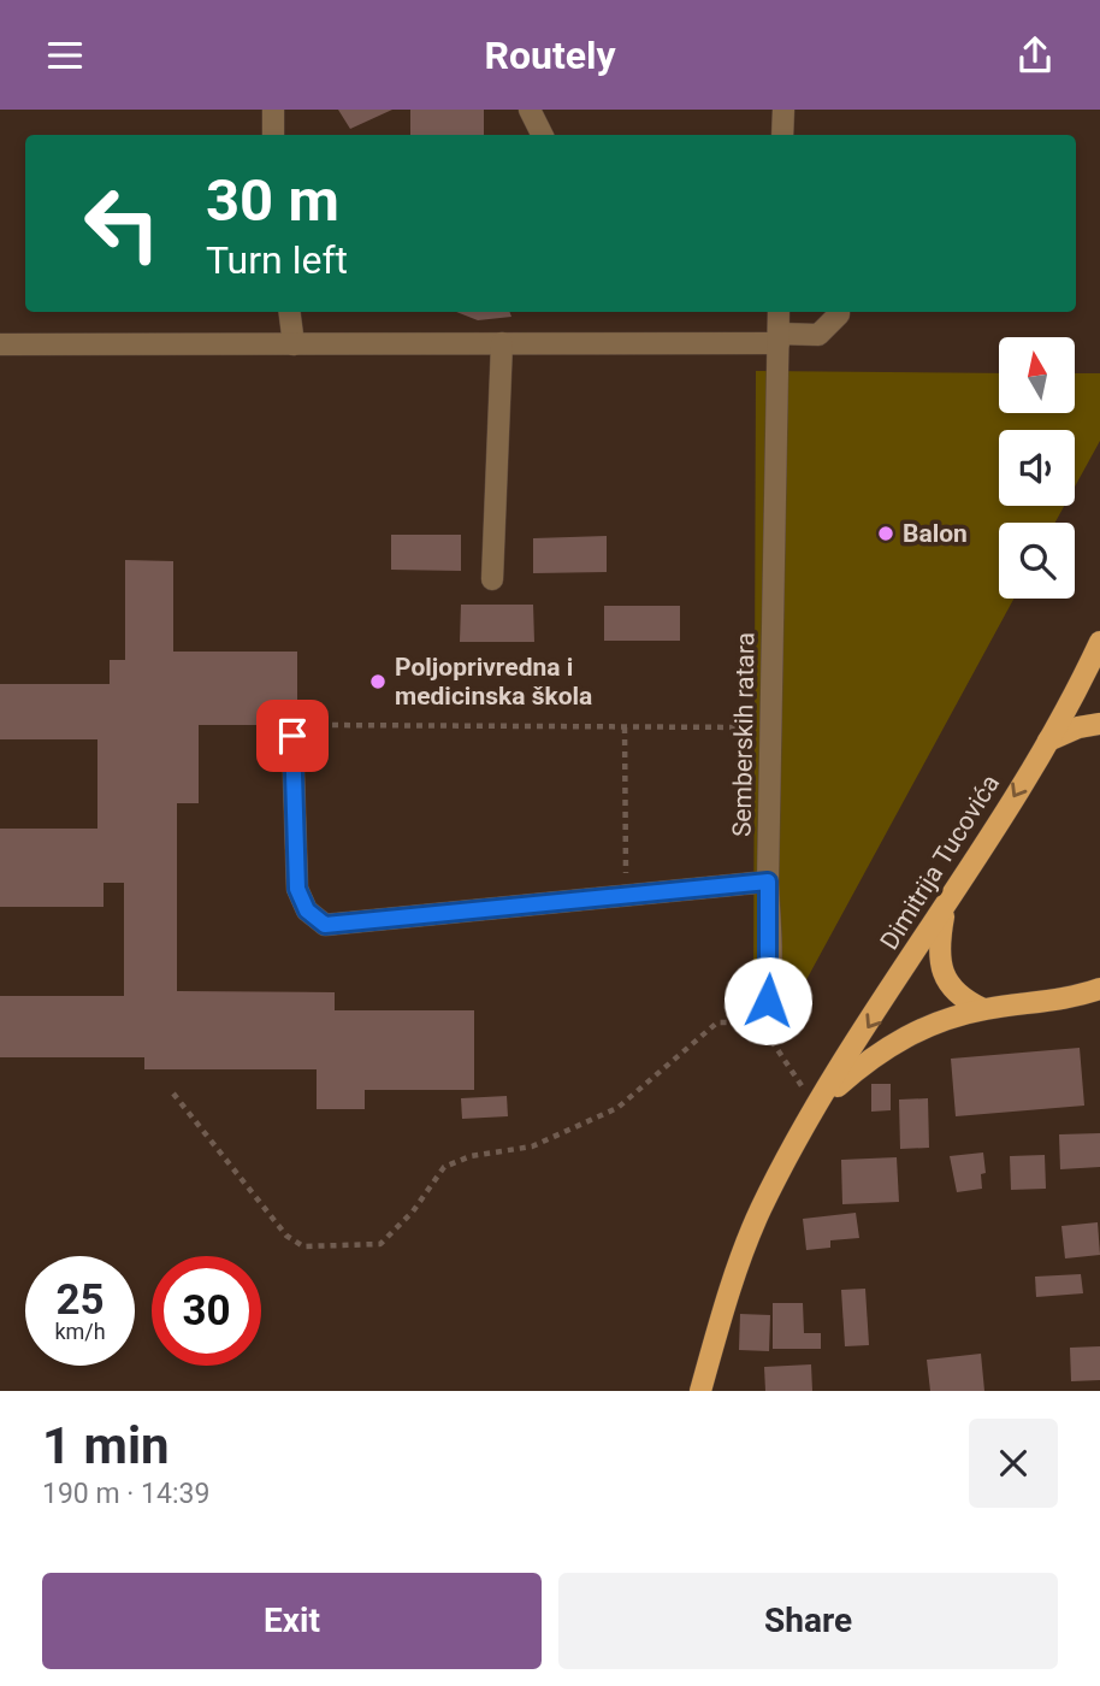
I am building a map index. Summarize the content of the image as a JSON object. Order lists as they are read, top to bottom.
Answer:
{
  "streets": {
    "main road": ["Dimitrija Tucovića"],
    "street": ["Semberskih ratara"]
  },
  "one_way": ["Dimitrija Tucovića"],
  "places": ["Balon", "Poljoprivredna i medicinska škola"],
  "north": "top",
  "page": {
    "header": "Routely",
    "turn": ["30 m", "Turn left"],
    "speed": "25 km/h",
    "limit": "30",
    "heading": ["1 min", "190 m · 14:39"],
    "buttons": ["Exit", "Share"]
  }
}
